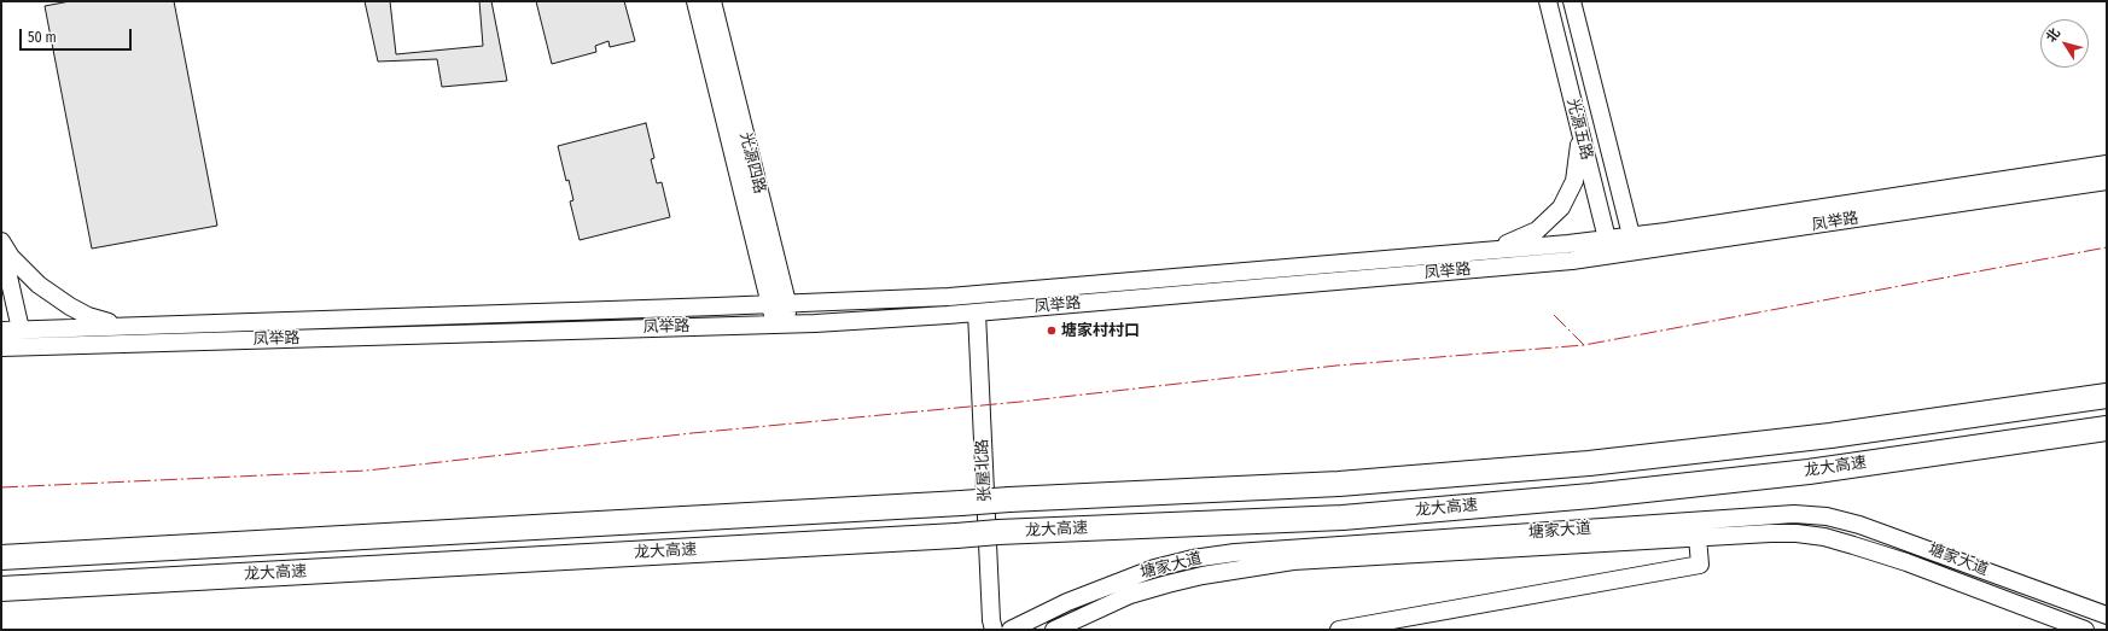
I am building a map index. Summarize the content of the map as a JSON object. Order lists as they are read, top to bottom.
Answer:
{
  "streets": {
    "highway": ["龙大高速"],
    "street": [
      "光源五路",
      "光源四路",
      "凤举路",
      "张屋北路",
      "塘家大道"
    ]
  },
  "crossings": [
    ["光源五路", "凤举路"],
    ["光源四路", "凤举路"],
    ["凤举路", "张屋北路"]
  ],
  "places": ["塘家村村口"],
  "scale_bar": "50 m",
  "north": "top left"
}
